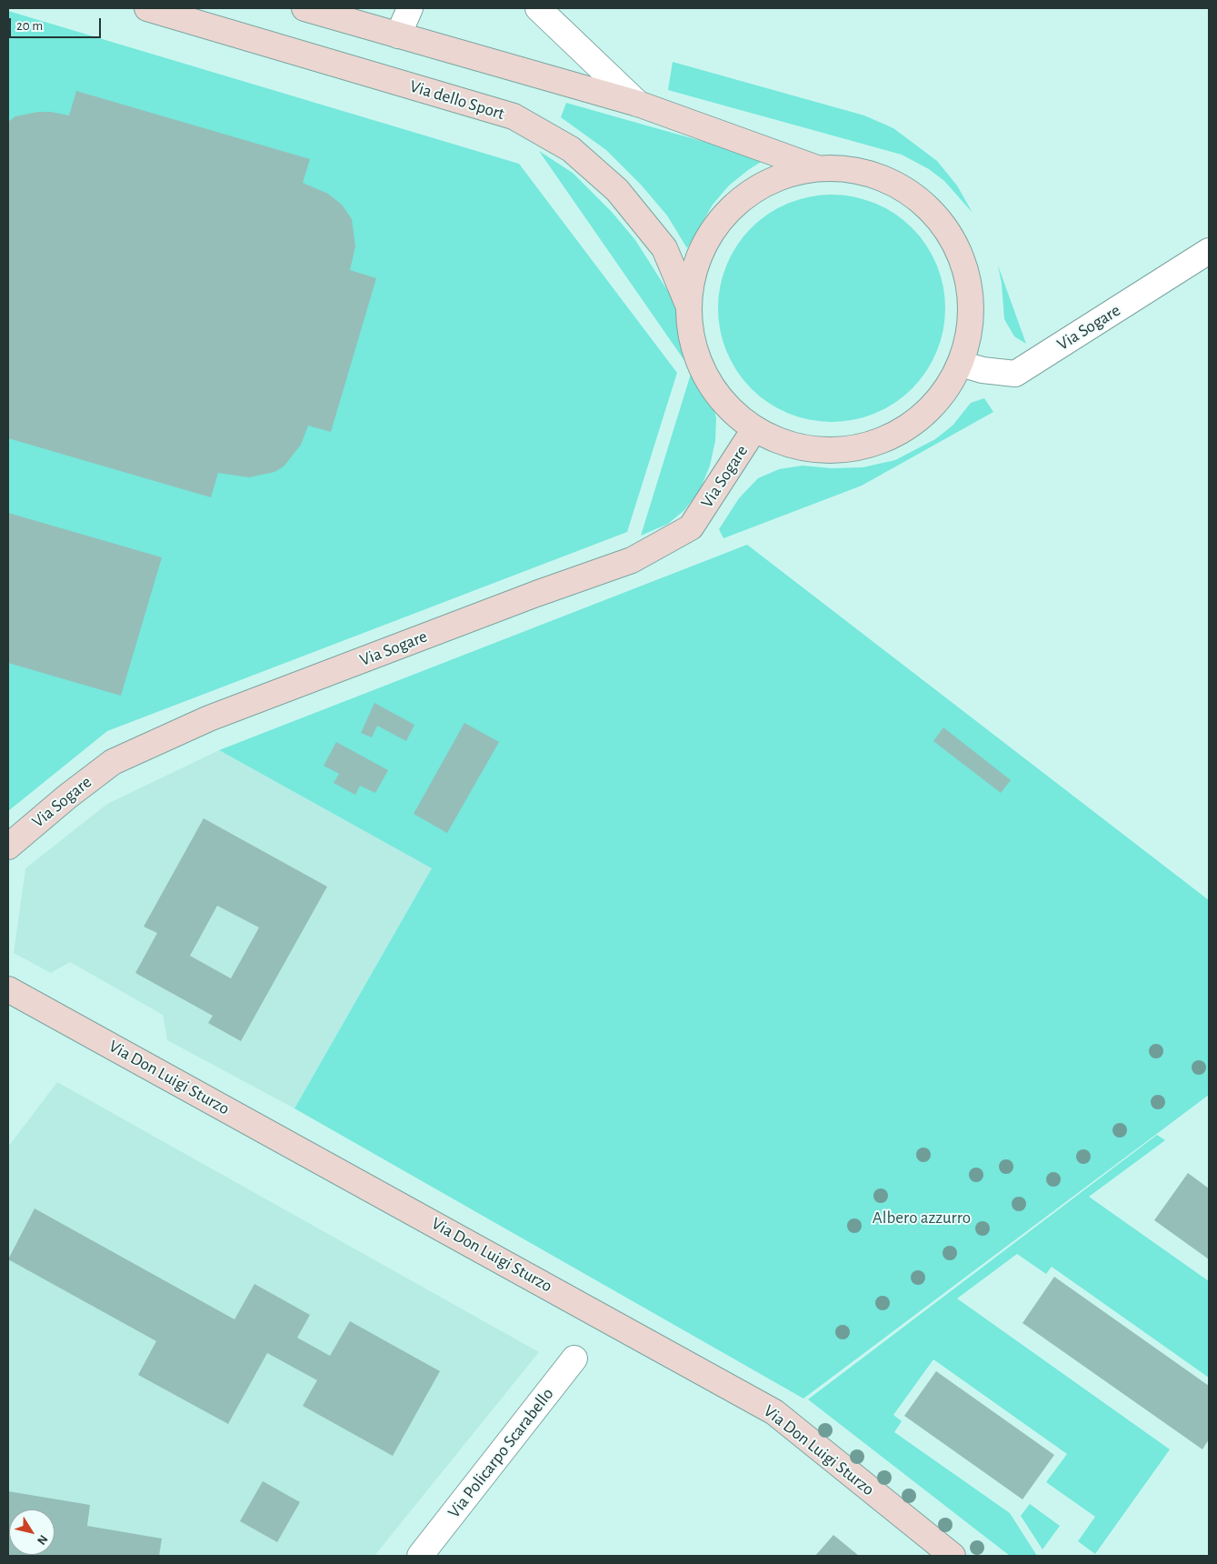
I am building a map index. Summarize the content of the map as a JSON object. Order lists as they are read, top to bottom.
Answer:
{
  "streets": {
    "street": [
      "Via dello Sport",
      "Via Sogare",
      "Via Don Luigi Sturzo",
      "Via Policarpo Scarabello"
    ]
  },
  "crossings": [
    ["Via dello Sport", "Via Sogare"]
  ],
  "parks": ["Albero azzurro"],
  "scale_bar": "20 m",
  "north": "bottom right"
}
